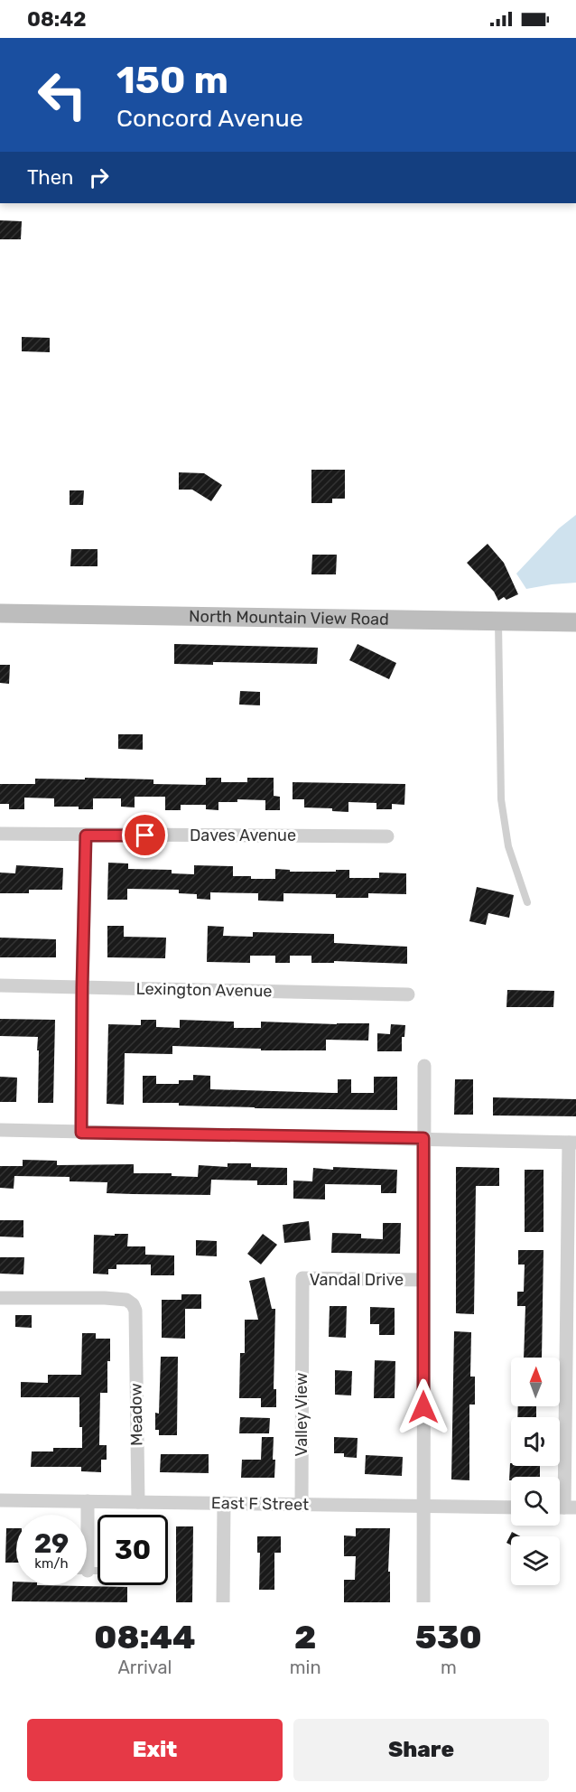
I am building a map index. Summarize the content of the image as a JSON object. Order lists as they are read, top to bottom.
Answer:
{
  "streets": {
    "street": [
      "North Mountain View Road",
      "Daves Avenue",
      "Lexington Avenue",
      "Vandal Drive",
      "Meadow",
      "Valley View",
      "East F Street"
    ]
  },
  "crossings": [
    ["Vandal Drive", "Valley View"],
    ["Meadow", "East F Street"],
    ["Valley View", "East F Street"]
  ],
  "north": "top",
  "page": {
    "status": "08:42",
    "turn": ["150 m", "Concord Avenue"],
    "then": "Then",
    "speed": "29 km/h",
    "limit": "30",
    "eta": [
      "08:44",
      "Arrival",
      "2",
      "min",
      "530",
      "m"
    ],
    "buttons": ["Exit", "Share"]
  }
}
